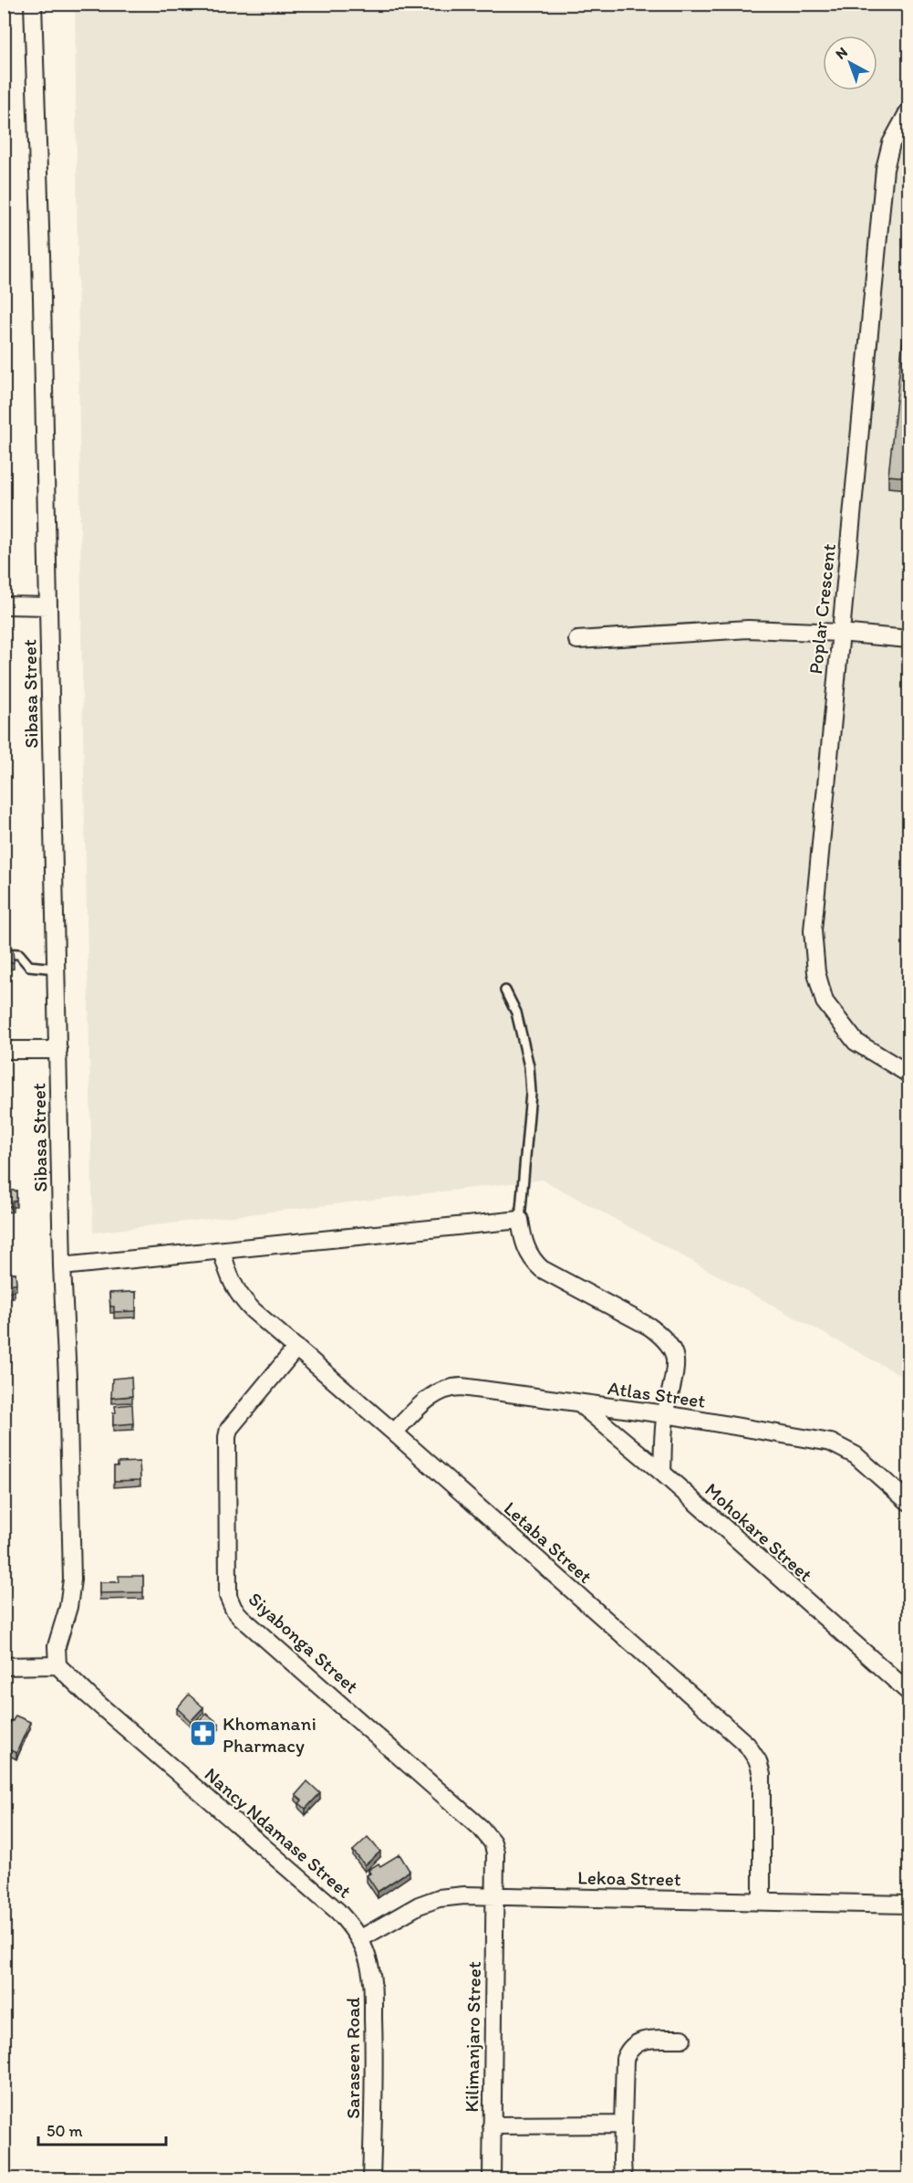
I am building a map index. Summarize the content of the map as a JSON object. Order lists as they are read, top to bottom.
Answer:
{
  "streets": {
    "street": [
      "Poplar Crescent",
      "Sibasa Street",
      "Atlas Street",
      "Mohokare Street",
      "Letaba Street",
      "Siyabonga Street",
      "Nancy Ndamase Street",
      "Lekoa Street",
      "Kilimanjaro Street",
      "Saraseen Road"
    ]
  },
  "crossings": [
    ["Sibasa Street", "Nancy Ndamase Street"],
    ["Atlas Street", "Mohokare Street"],
    ["Atlas Street", "Letaba Street"],
    ["Letaba Street", "Siyabonga Street"],
    ["Letaba Street", "Lekoa Street"],
    ["Siyabonga Street", "Lekoa Street"],
    ["Siyabonga Street", "Kilimanjaro Street"],
    ["Nancy Ndamase Street", "Lekoa Street"],
    ["Nancy Ndamase Street", "Saraseen Road"],
    ["Lekoa Street", "Kilimanjaro Street"],
    ["Lekoa Street", "Saraseen Road"]
  ],
  "places": {
    "pharmacy": ["Khomanani Pharmacy"]
  },
  "scale_bar": "50 m",
  "north": "top left"
}
